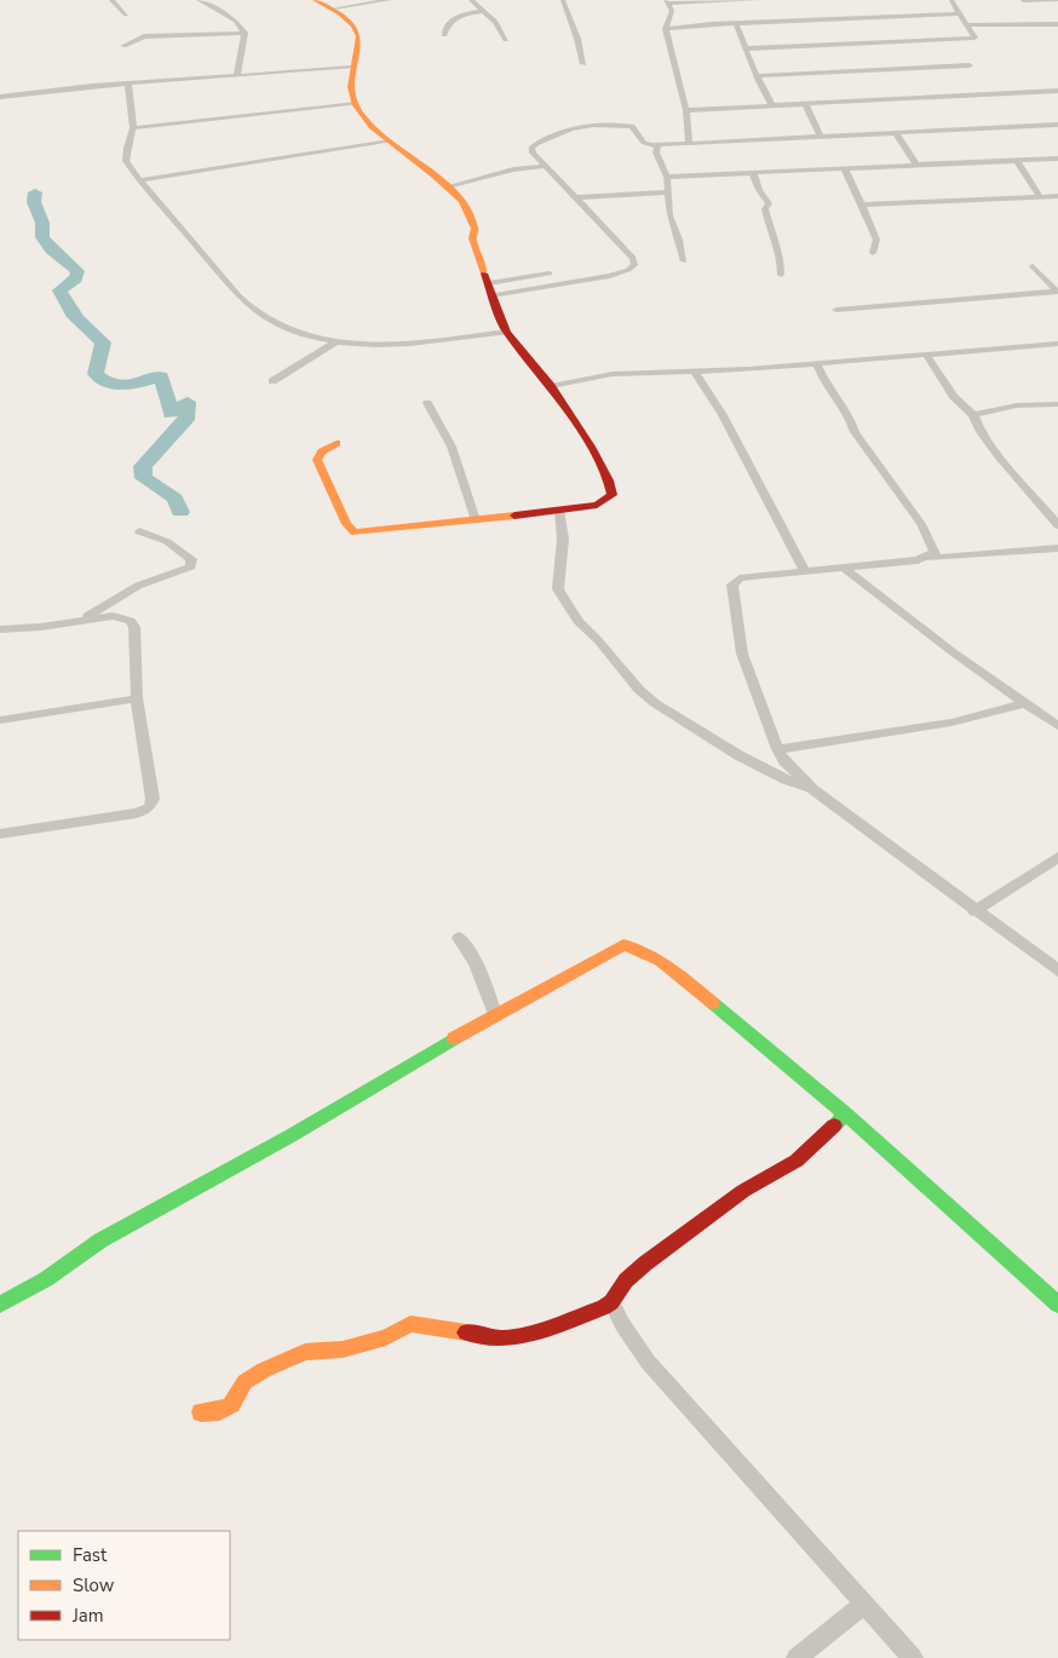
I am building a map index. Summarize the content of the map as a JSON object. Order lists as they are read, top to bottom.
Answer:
{
  "legend": ["Fast", "Slow", "Jam"]
}
